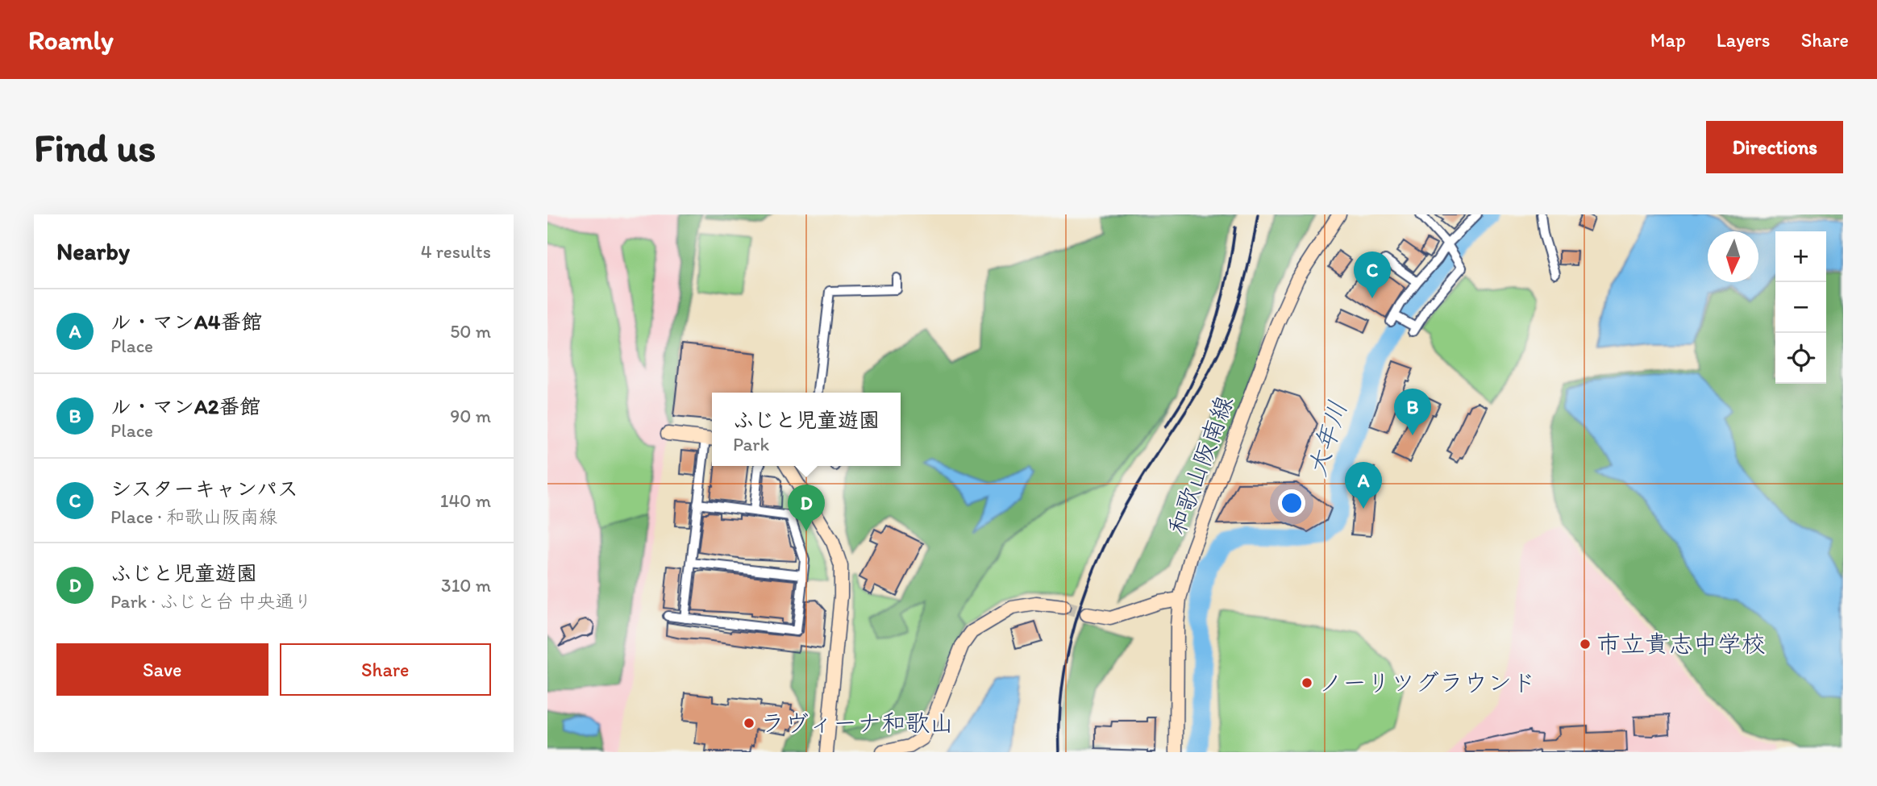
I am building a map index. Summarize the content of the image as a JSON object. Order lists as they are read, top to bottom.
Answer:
{
  "streets": {
    "street": ["和歌山阪南線"]
  },
  "water": ["大年川"],
  "places": ["市立貴志中学校", "ノーリツグラウンド", "ラヴィーナ和歌山"],
  "north": "bottom",
  "page": {
    "header": "Roamly",
    "nav": ["Map", "Layers", "Share"],
    "buttons": [
      "Directions",
      ["Save", "Share"]
    ],
    "title": "Find us",
    "heading": ["Nearby", "4 results"],
    "map_buttons": ["+", "−"],
    "pins": [
      "C",
      "B",
      "A",
      "D"
    ],
    "list": [
      {
        "mark": "A",
        "name": "ル・マンA4番館",
        "note": "Place",
        "value": "50 m"
      },
      {
        "mark": "B",
        "name": "ル・マンA2番館",
        "note": "Place",
        "value": "90 m"
      },
      {
        "mark": "C",
        "name": "シスターキャンパス",
        "note": "Place · 和歌山阪南線",
        "value": "140 m"
      },
      {
        "mark": "D",
        "name": "ふじと児童遊園",
        "note": "Park · ふじと台 中央通り",
        "value": "310 m"
      }
    ],
    "popup": ["ふじと児童遊園", "Park"]
  }
}
